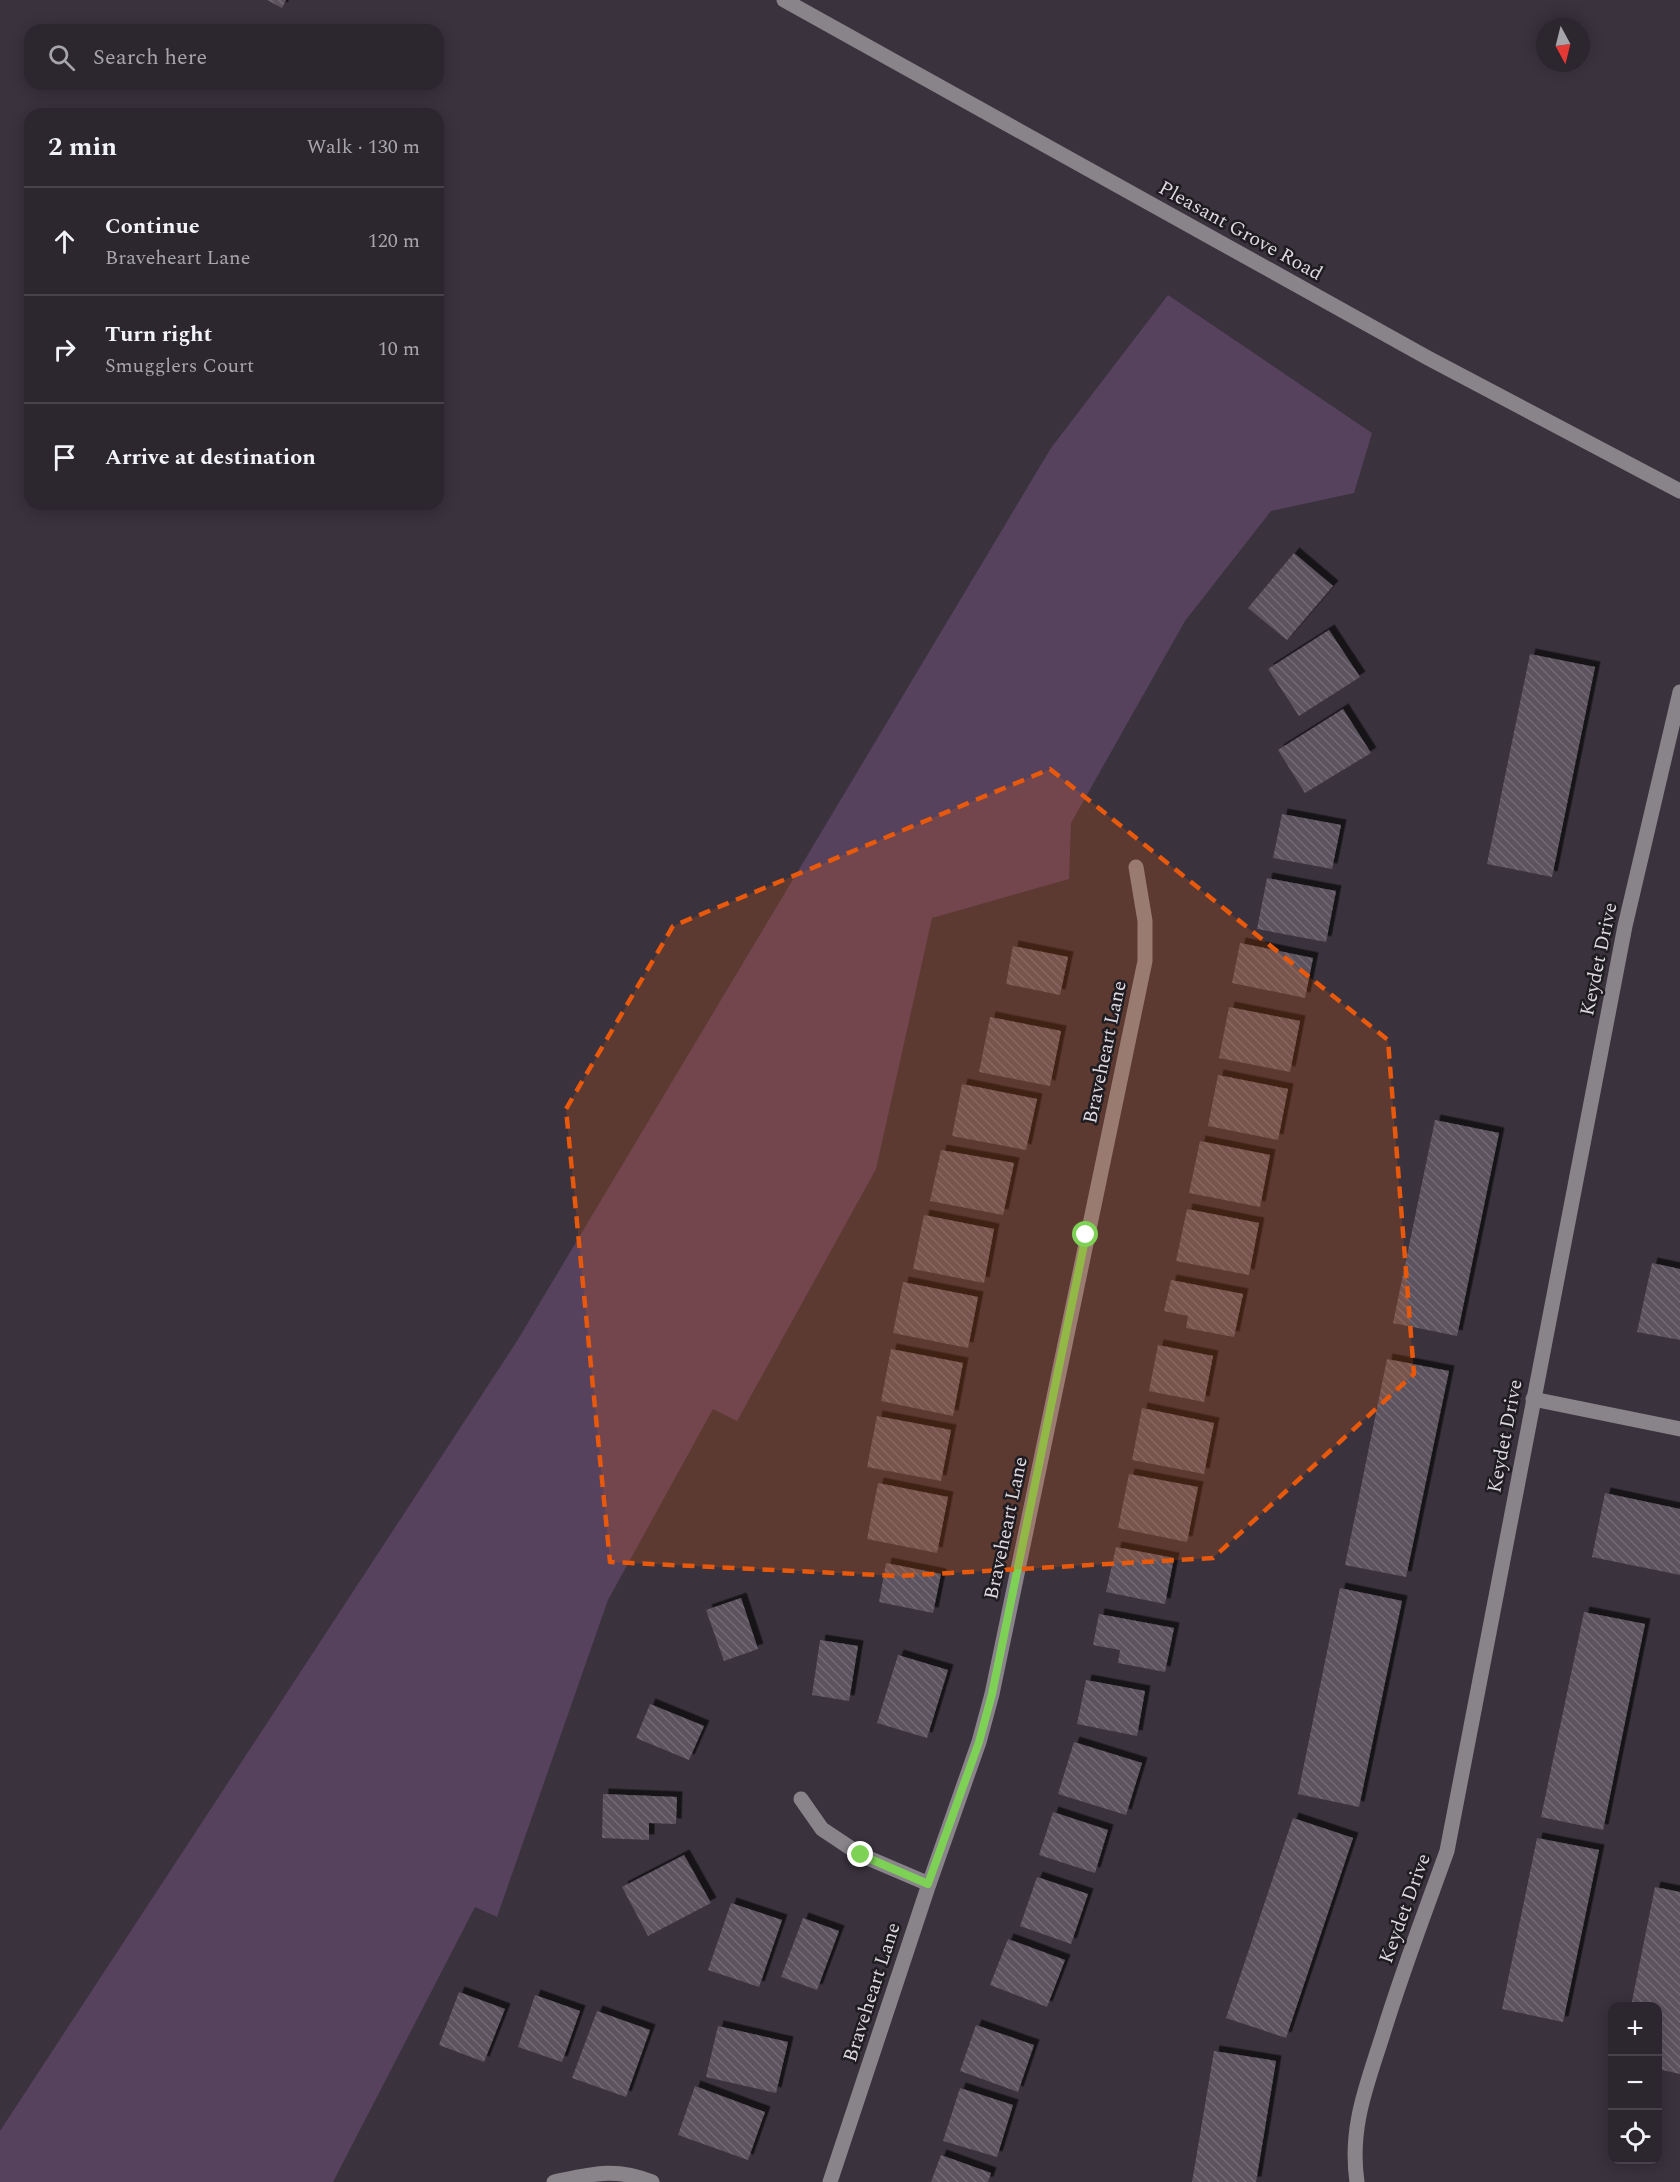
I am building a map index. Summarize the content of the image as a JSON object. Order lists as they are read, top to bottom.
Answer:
{
  "streets": {
    "street": ["Pleasant Grove Road", "Keydet Drive", "Braveheart Lane"]
  },
  "north": "bottom",
  "page": {
    "search": "Search here",
    "heading": ["2 min", "Walk · 130 m"],
    "list": [
      ["Continue", "Braveheart Lane", "120 m"],
      ["Turn right", "Smugglers Court", "10 m"],
      "Arrive at destination"
    ],
    "map_buttons": ["+", "−"]
  }
}
